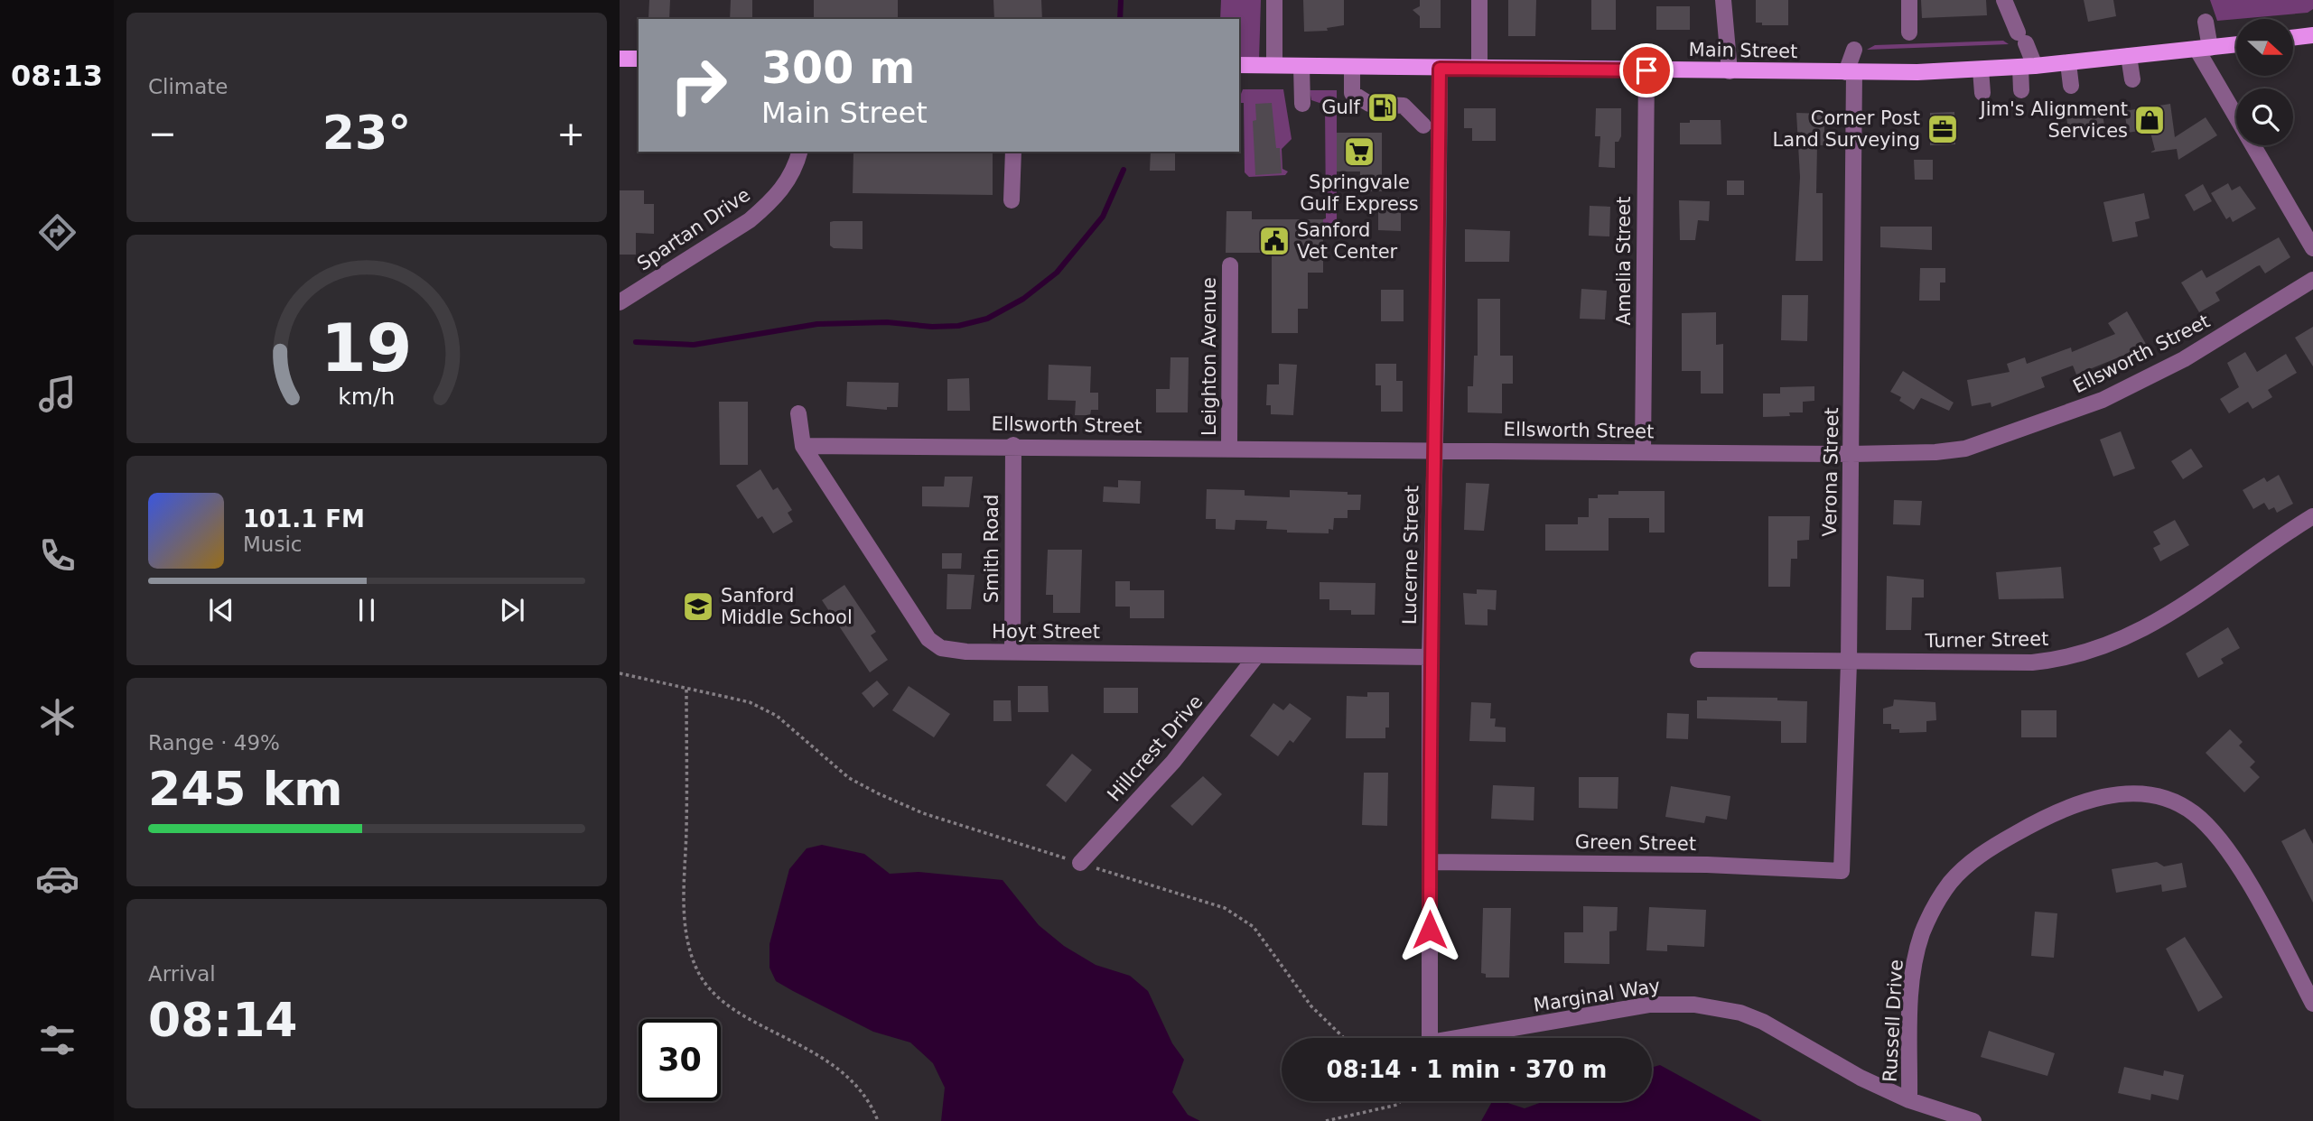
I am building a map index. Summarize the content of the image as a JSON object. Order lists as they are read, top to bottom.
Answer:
{
  "streets": {
    "main road": ["Main Street"],
    "street": [
      "Spartan Drive",
      "Amelia Street",
      "Ellsworth Street",
      "Leighton Avenue",
      "Verona Street",
      "Smith Road",
      "Lucerne Street",
      "Hoyt Street",
      "Turner Street",
      "Hillcrest Drive",
      "Green Street",
      "Marginal Way",
      "Russell Drive"
    ]
  },
  "crossings": [
    ["Main Street", "Amelia Street"],
    ["Main Street", "Verona Street"],
    ["Main Street", "Lucerne Street"],
    ["Amelia Street", "Ellsworth Street"],
    ["Ellsworth Street", "Leighton Avenue"],
    ["Ellsworth Street", "Verona Street"],
    ["Ellsworth Street", "Smith Road"],
    ["Ellsworth Street", "Lucerne Street"],
    ["Ellsworth Street", "Hoyt Street"],
    ["Verona Street", "Turner Street"],
    ["Verona Street", "Green Street"],
    ["Smith Road", "Hoyt Street"],
    ["Lucerne Street", "Hoyt Street"],
    ["Lucerne Street", "Green Street"],
    ["Hoyt Street", "Hillcrest Drive"],
    ["Marginal Way", "Russell Drive"]
  ],
  "places": {
    "fuel station": ["Gulf"],
    "shop": ["Jim's Alignment Services"],
    "office": ["Corner Post Land Surveying"],
    "supermarket": ["Springvale Gulf Express"],
    "public building": ["Sanford Vet Center"],
    "school or university": ["Sanford Middle School"]
  },
  "north": "right",
  "page": {
    "tabs": "08:13",
    "tile": [
      "Climate",
      ["Range · 49%", "245 km"],
      ["Arrival", "08:14"]
    ],
    "turn": ["300 m", "Main Street"],
    "heat": ["−", "23°", "+"],
    "song": ["101.1 FM", "Music"],
    "limit": "30",
    "trip": "08:14 · 1 min · 370 m",
    "gauge": ["19", "km/h"]
  }
}
